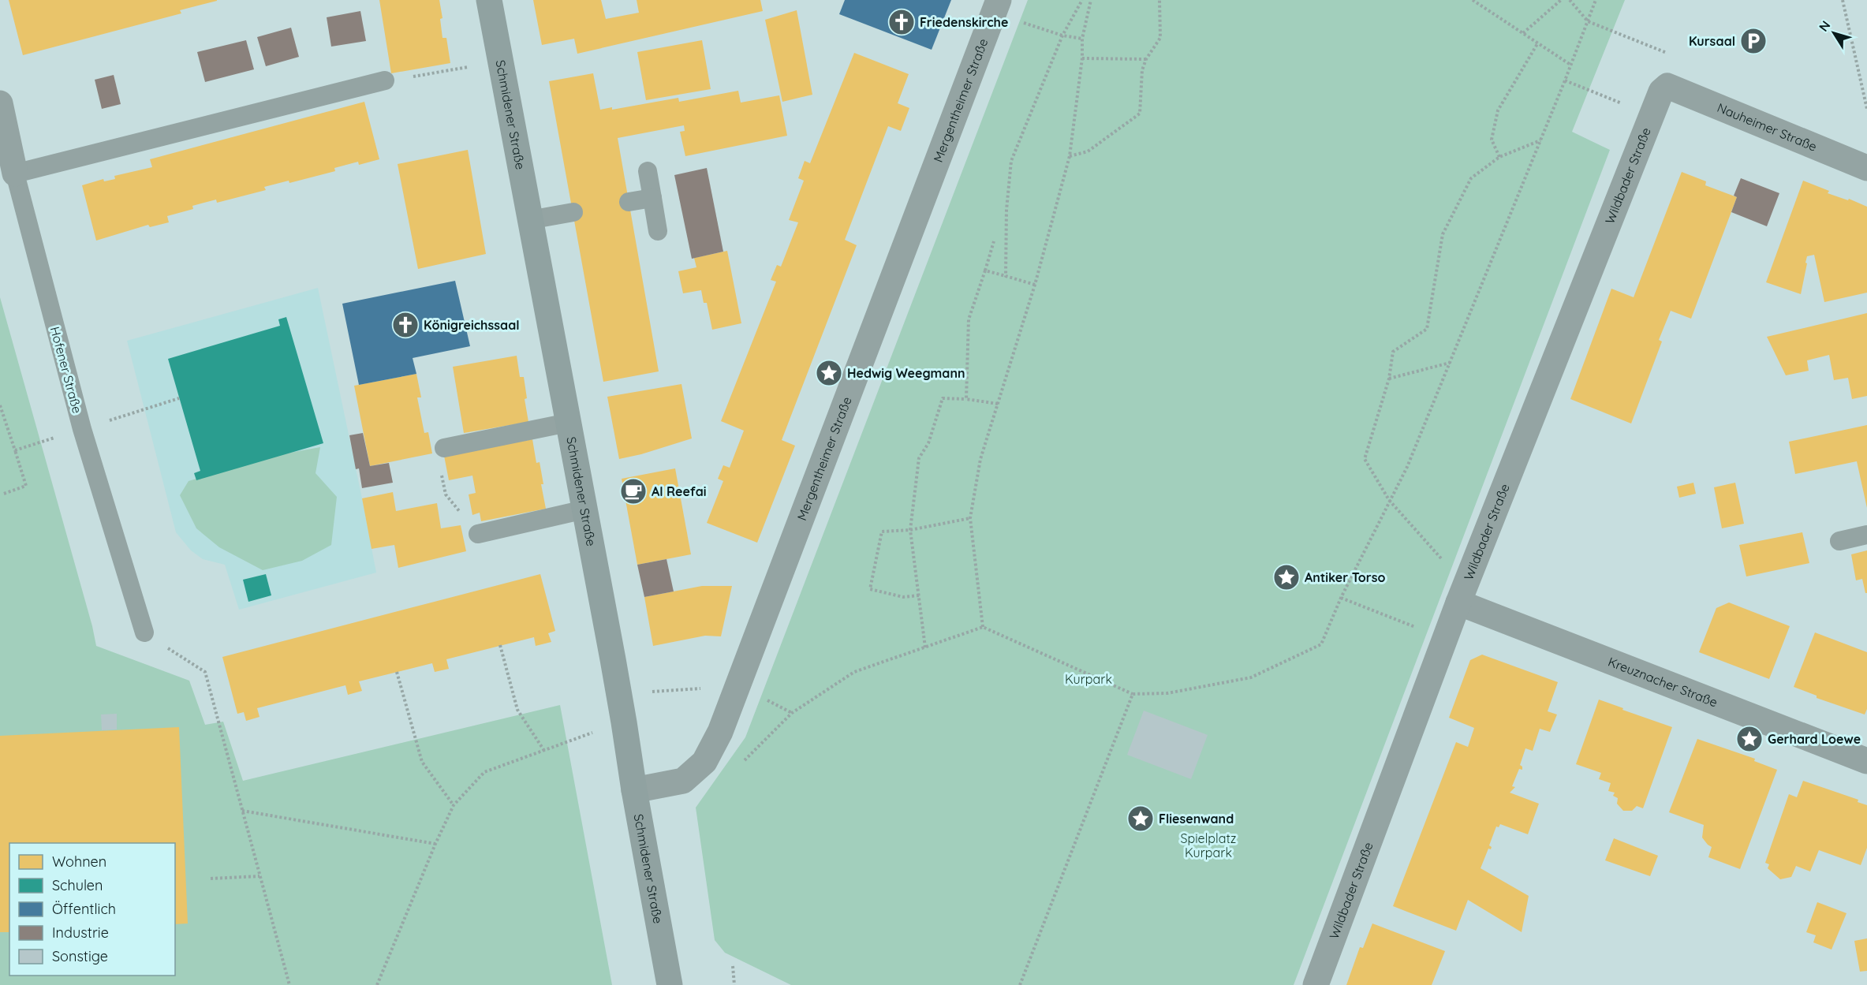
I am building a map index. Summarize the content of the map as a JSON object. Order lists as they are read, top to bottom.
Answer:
{
  "streets": {
    "main road": ["Schmidener Straße"],
    "street": [
      "Mergentheimer Straße",
      "Nauheimer Straße",
      "Wildbader Straße",
      "Hofener Straße",
      "Kreuznacher Straße"
    ]
  },
  "crossings": [
    ["Mergentheimer Straße", "Schmidener Straße"],
    ["Nauheimer Straße", "Wildbader Straße"],
    ["Wildbader Straße", "Kreuznacher Straße"]
  ],
  "parks": ["Kurpark", "Spielplatz Kurpark"],
  "places": {
    "church": ["Friedenskirche", "Königreichssaal"],
    "parking": ["Kursaal"],
    "place": [
      "Hedwig Weegmann",
      "Antiker Torso",
      "Gerhard Loewe",
      "Fliesenwand"
    ],
    "cafe": ["Al Reefai"]
  },
  "legend": [
    "Wohnen",
    "Schulen",
    "Öffentlich",
    "Industrie",
    "Sonstige"
  ],
  "north": "top left"
}
